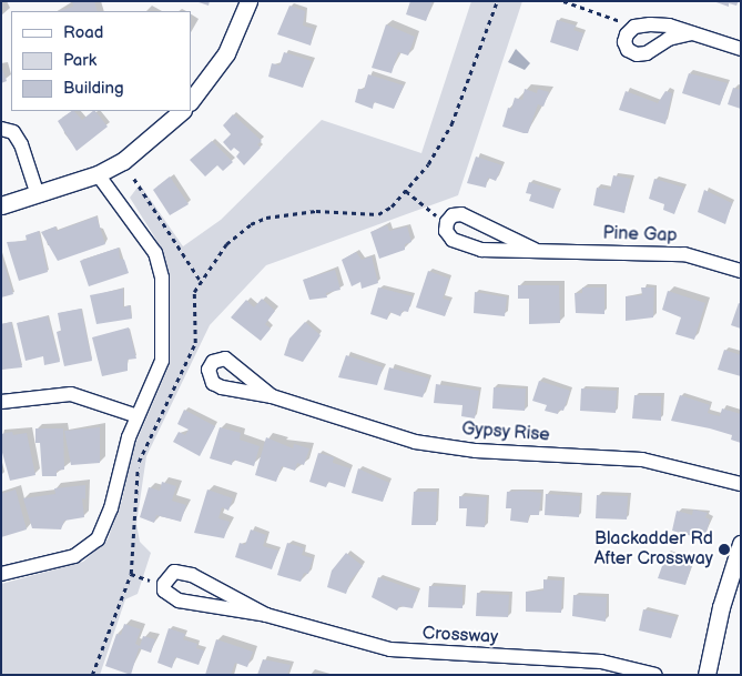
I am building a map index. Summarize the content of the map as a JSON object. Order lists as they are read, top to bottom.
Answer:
{
  "streets": {
    "street": ["Pine Gap", "Gypsy Rise", "Crossway"]
  },
  "places": ["Blackadder Rd After Crossway"],
  "legend": ["Road", "Park", "Building"]
}
